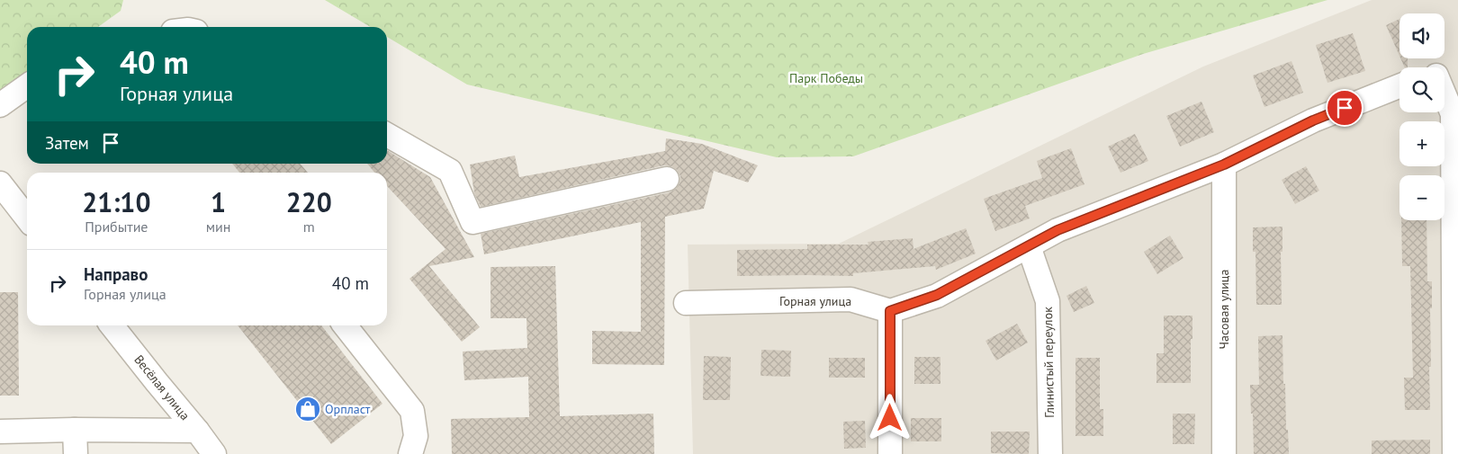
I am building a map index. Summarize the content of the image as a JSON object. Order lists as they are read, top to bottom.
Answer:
{
  "streets": {
    "street": [
      "Горная улица",
      "Часовая улица",
      "Глинистый переулок",
      "Весёлая улица"
    ]
  },
  "parks": ["Парк Победы"],
  "places": {
    "shop": ["Орпласт"]
  },
  "page": {
    "map_buttons": ["+", "−"],
    "turn": ["40 m", "Горная улица"],
    "then": "Затем",
    "eta": [
      "21:10",
      "Прибытие",
      "1",
      "мин",
      "220",
      "m"
    ],
    "list": [
      {
        "name": "Направо",
        "note": "Горная улица",
        "value": "40 m"
      }
    ]
  }
}
